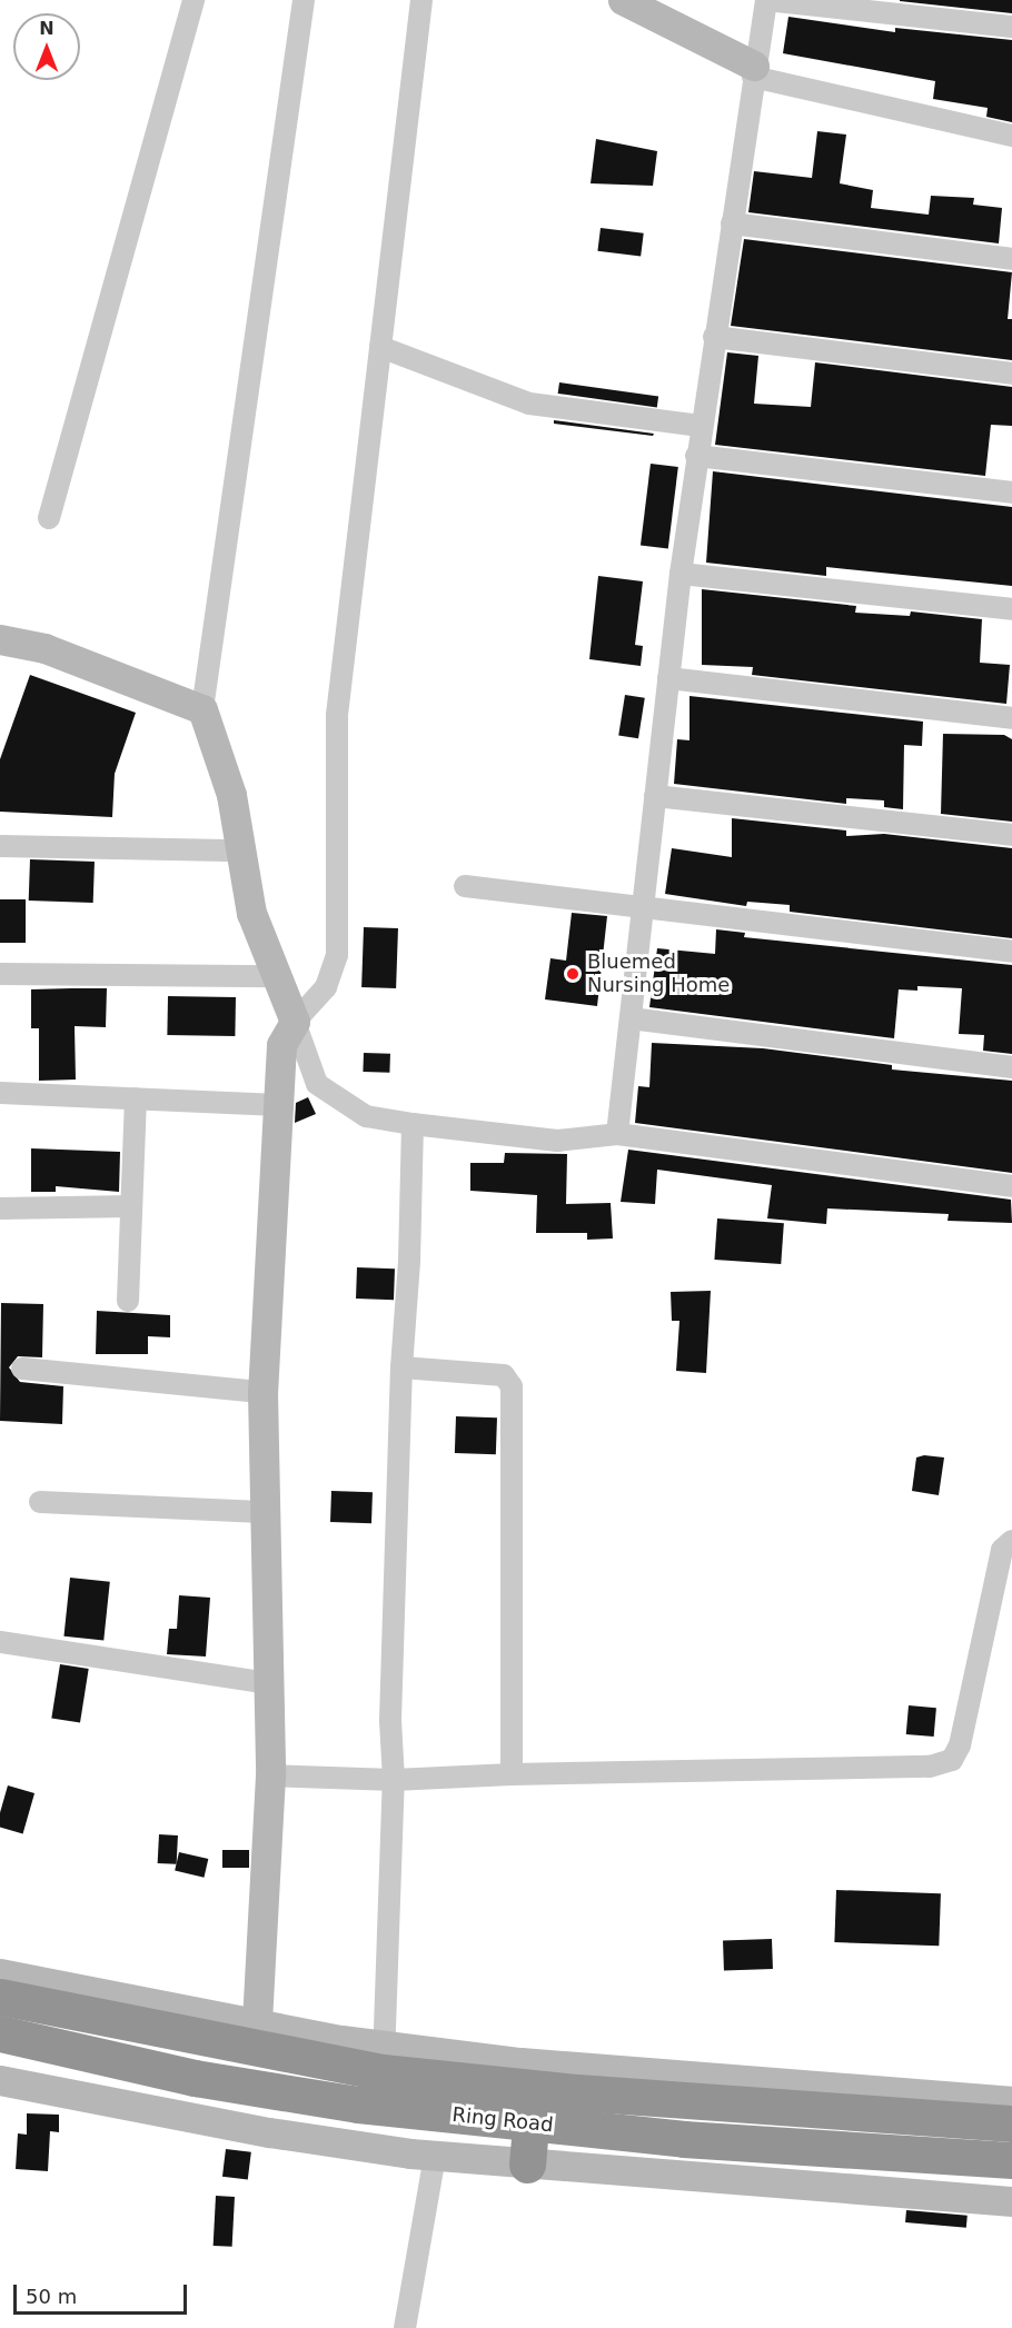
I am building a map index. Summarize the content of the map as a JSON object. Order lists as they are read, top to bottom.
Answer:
{
  "streets": {
    "highway": ["Ring Road"]
  },
  "places": ["Bluemed Nursing Home"],
  "scale_bar": "50 m",
  "north": "top"
}
